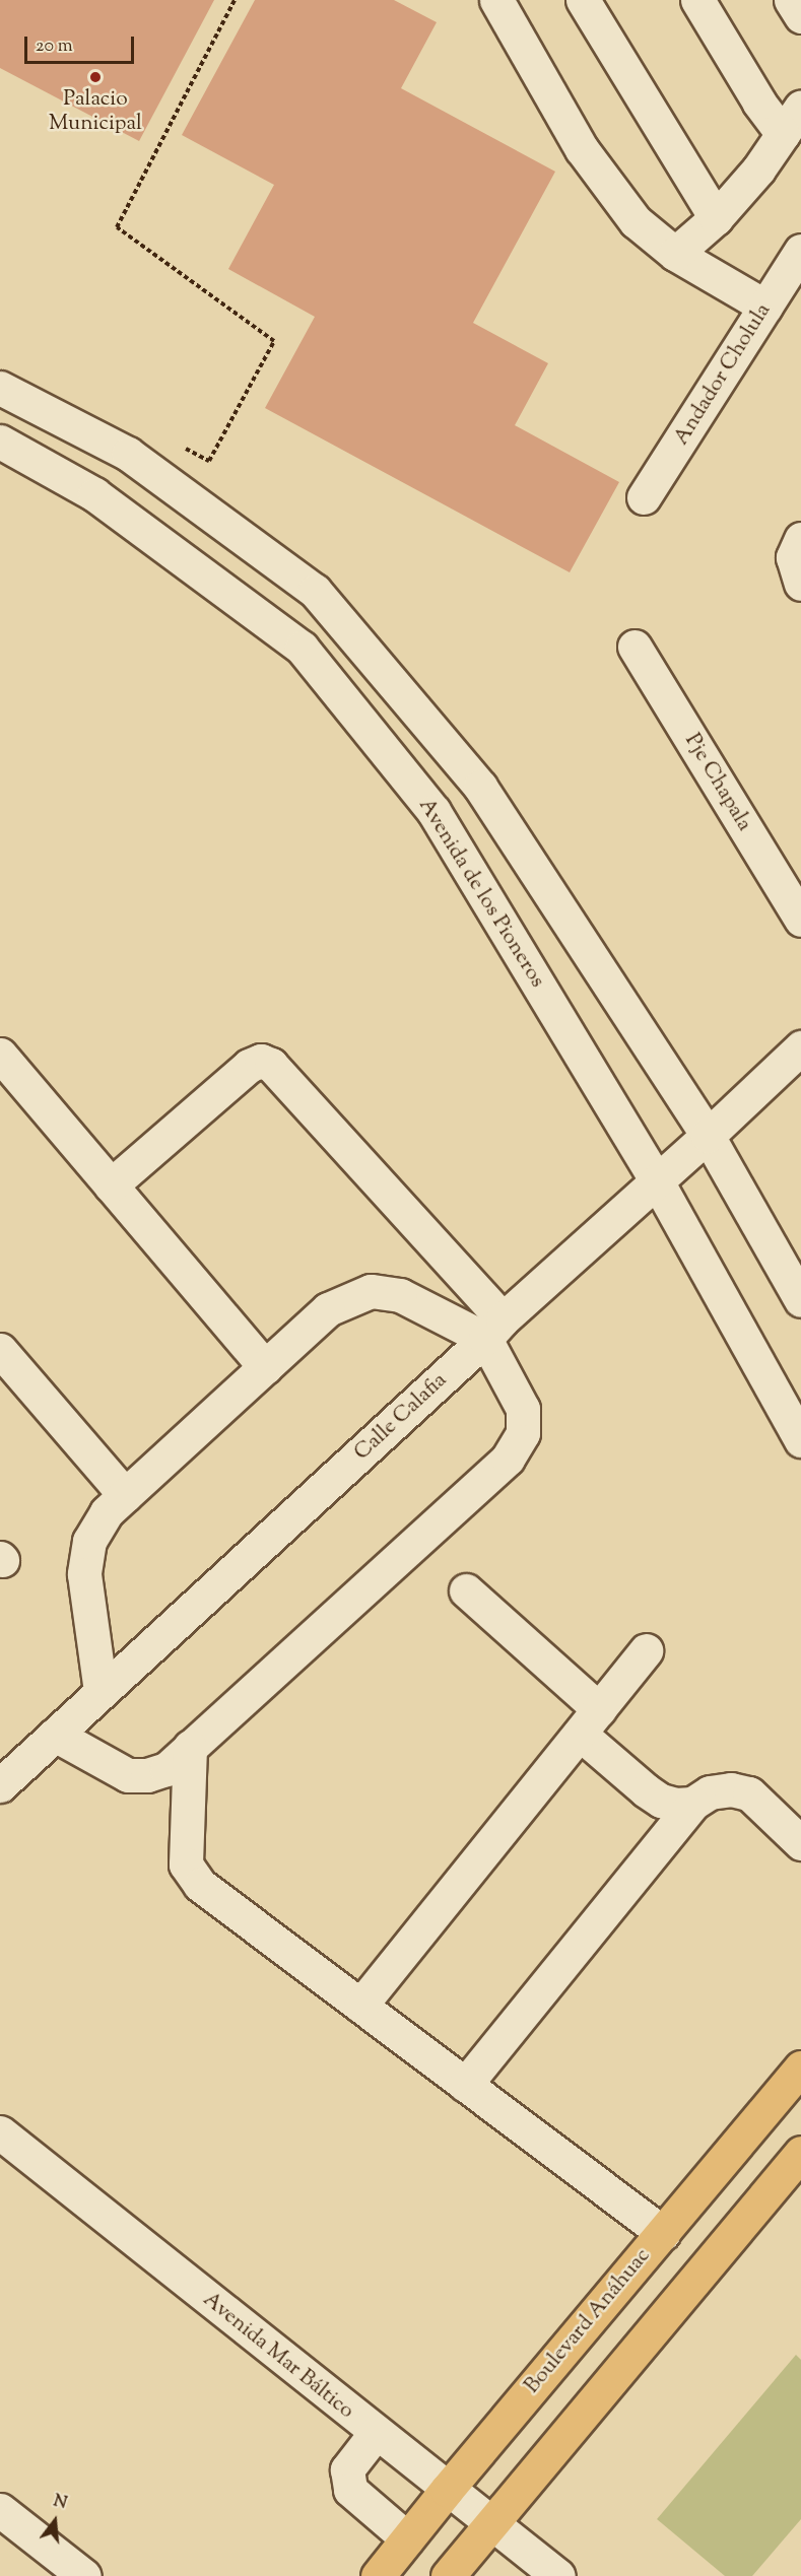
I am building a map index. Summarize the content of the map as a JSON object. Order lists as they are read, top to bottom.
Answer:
{
  "streets": {
    "main road": ["Boulevard Anáhuac"],
    "street": [
      "Andador Cholula",
      "Pje Chapala",
      "Avenida de los Pioneros",
      "Calle Calafia",
      "Avenida Mar Báltico"
    ]
  },
  "crossings": [
    ["Avenida de los Pioneros", "Calle Calafia"],
    ["Boulevard Anáhuac", "Avenida Mar Báltico"]
  ],
  "places": ["Palacio Municipal"],
  "scale_bar": "20 m",
  "north": "top"
}
